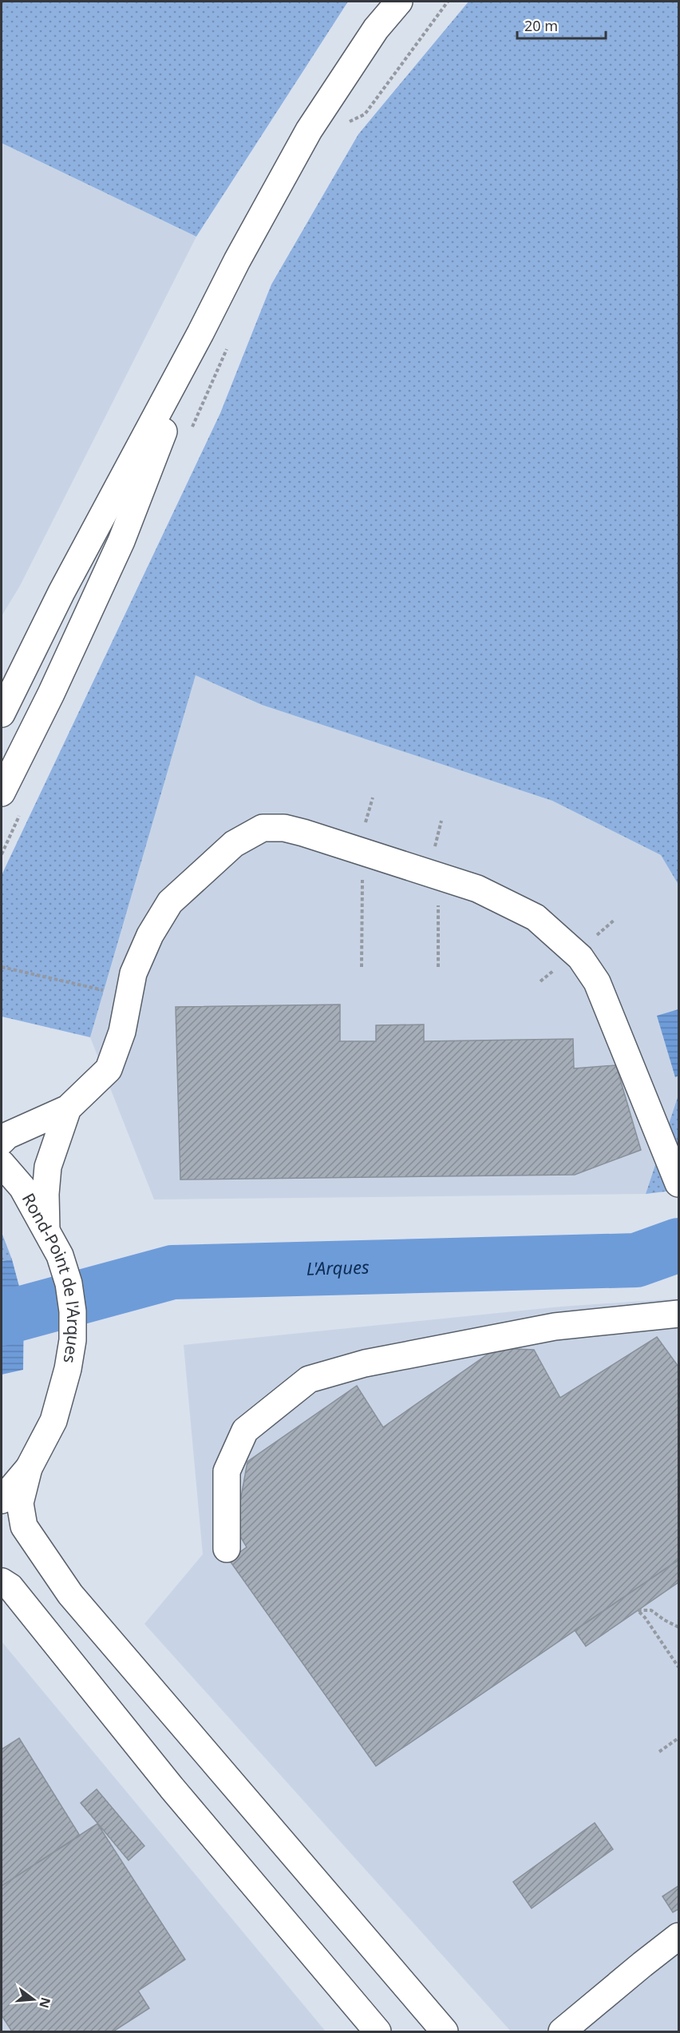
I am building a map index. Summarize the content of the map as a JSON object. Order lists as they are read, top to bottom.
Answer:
{
  "streets": {
    "main road": ["Rond-Point de l'Arques"]
  },
  "water": ["L'Arques"],
  "scale_bar": "20 m",
  "north": "right"
}
